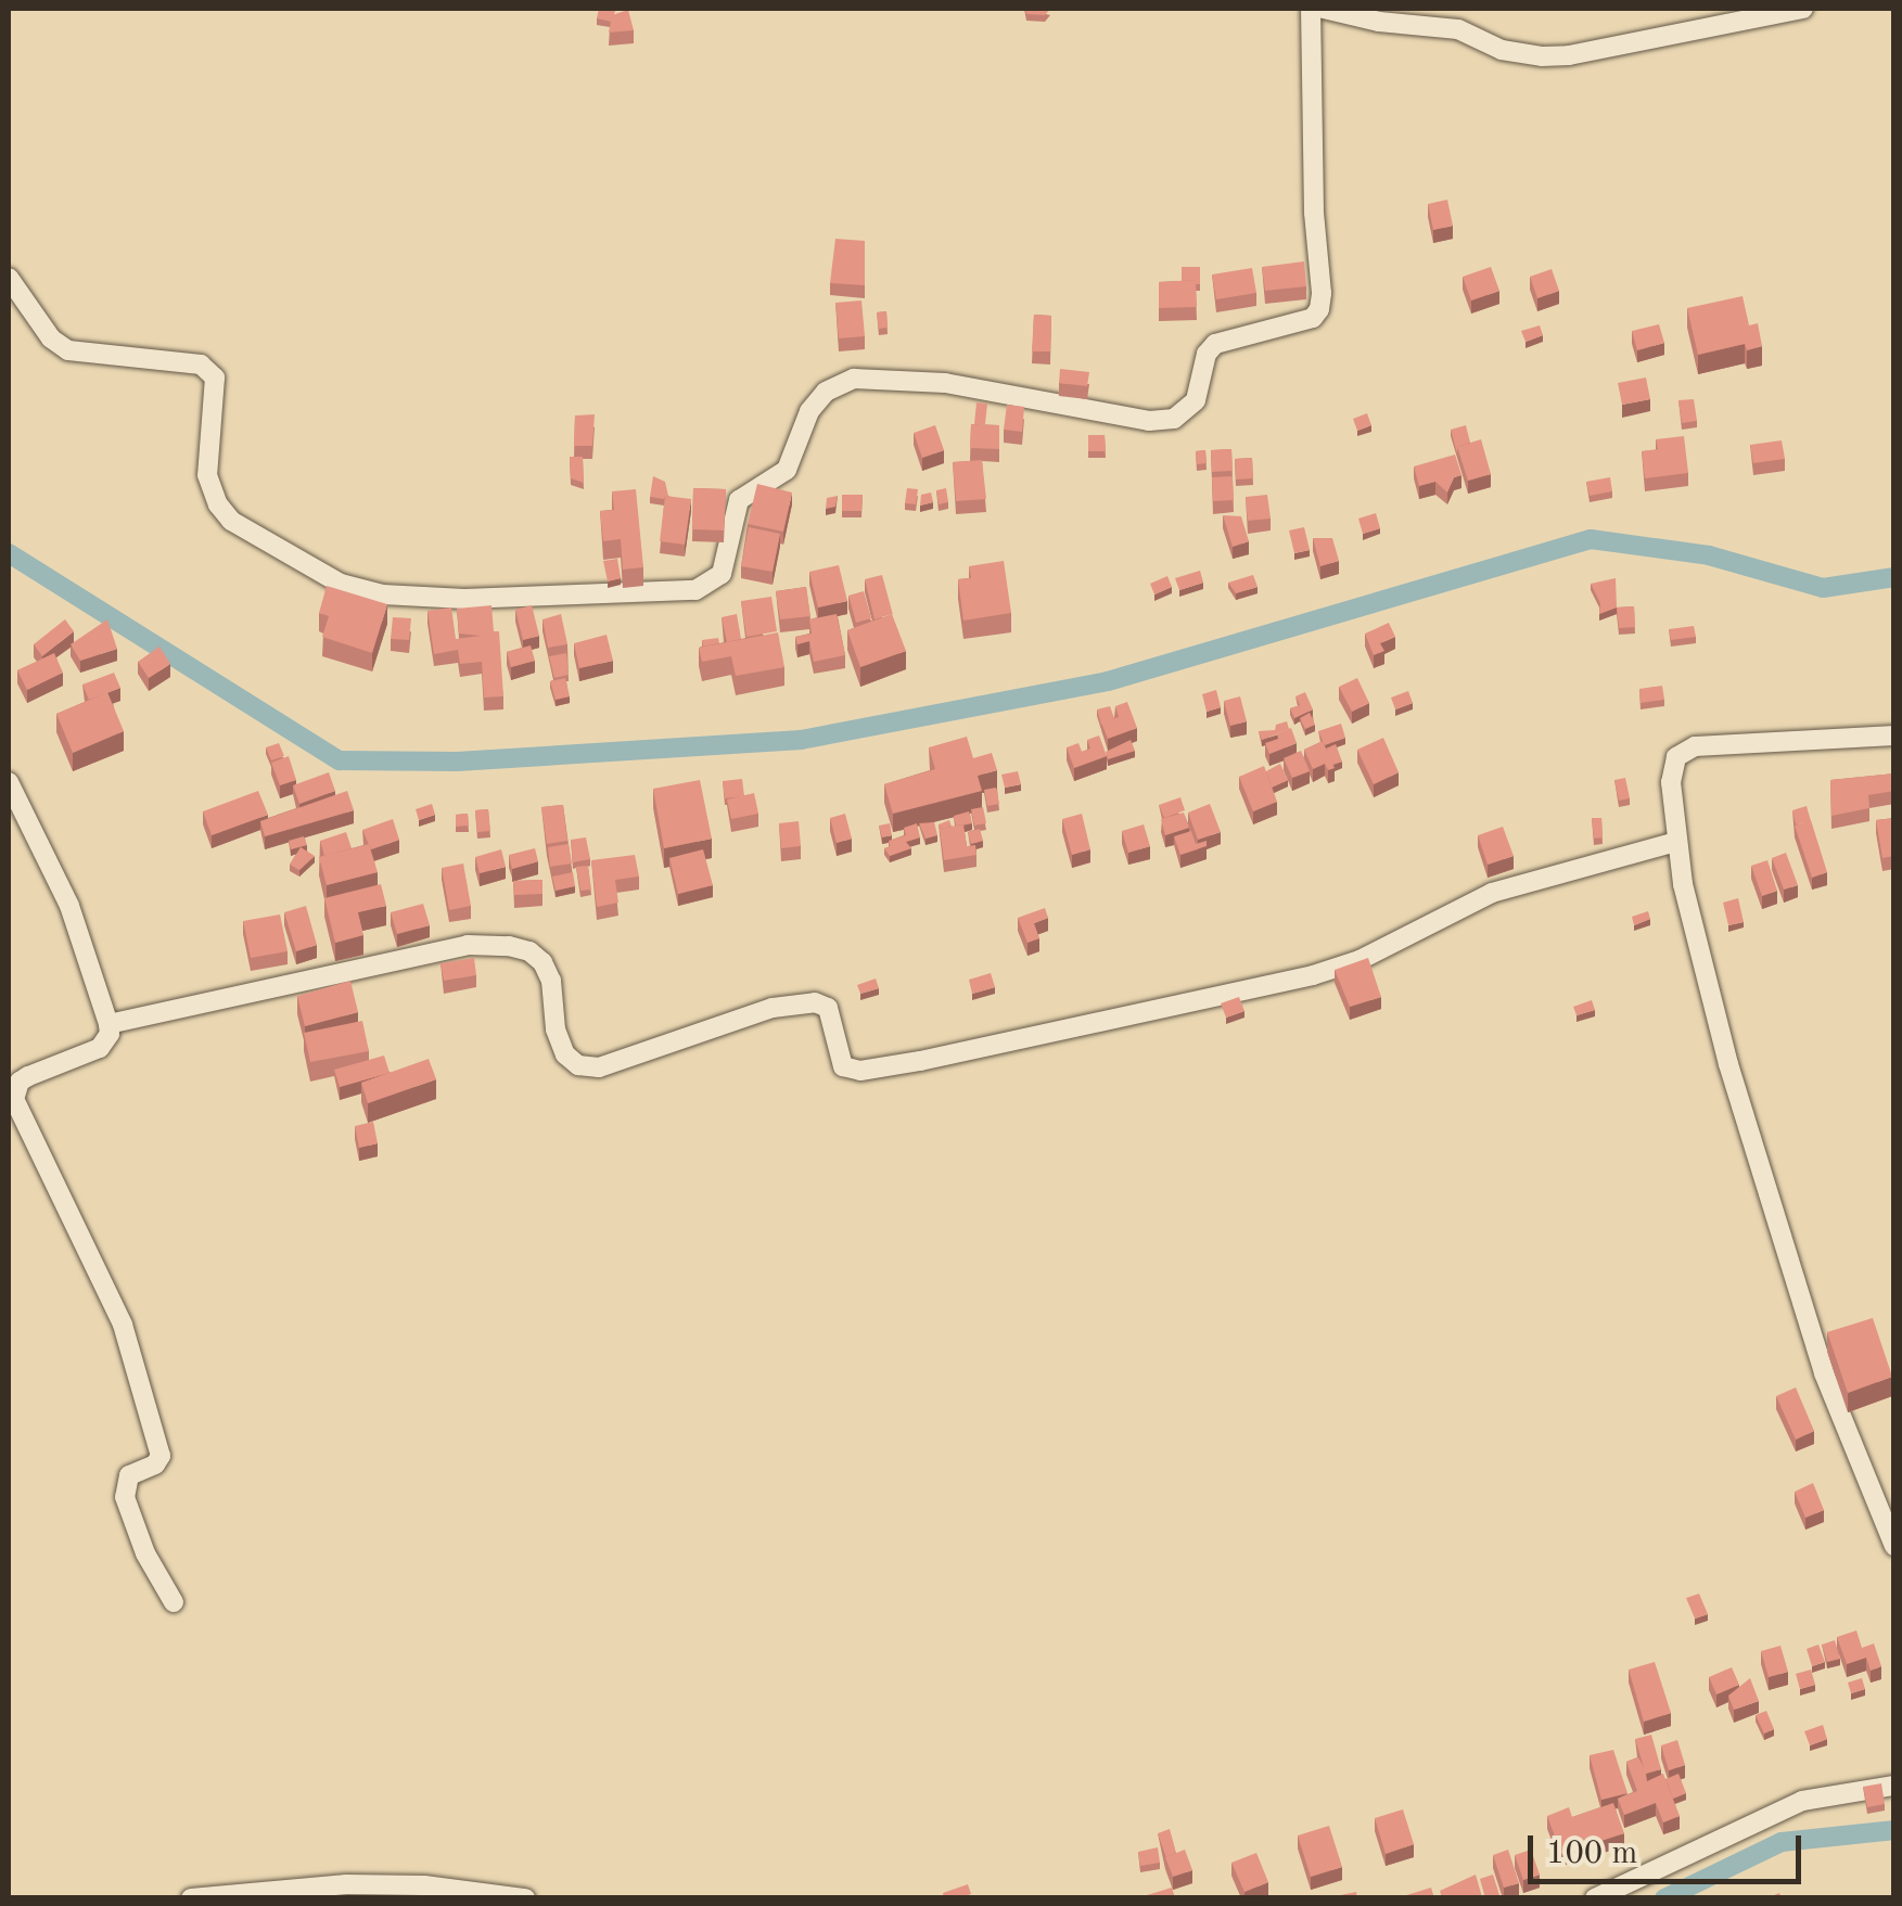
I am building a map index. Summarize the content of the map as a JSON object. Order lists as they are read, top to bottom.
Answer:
{
  "scale_bar": "100 m"
}
